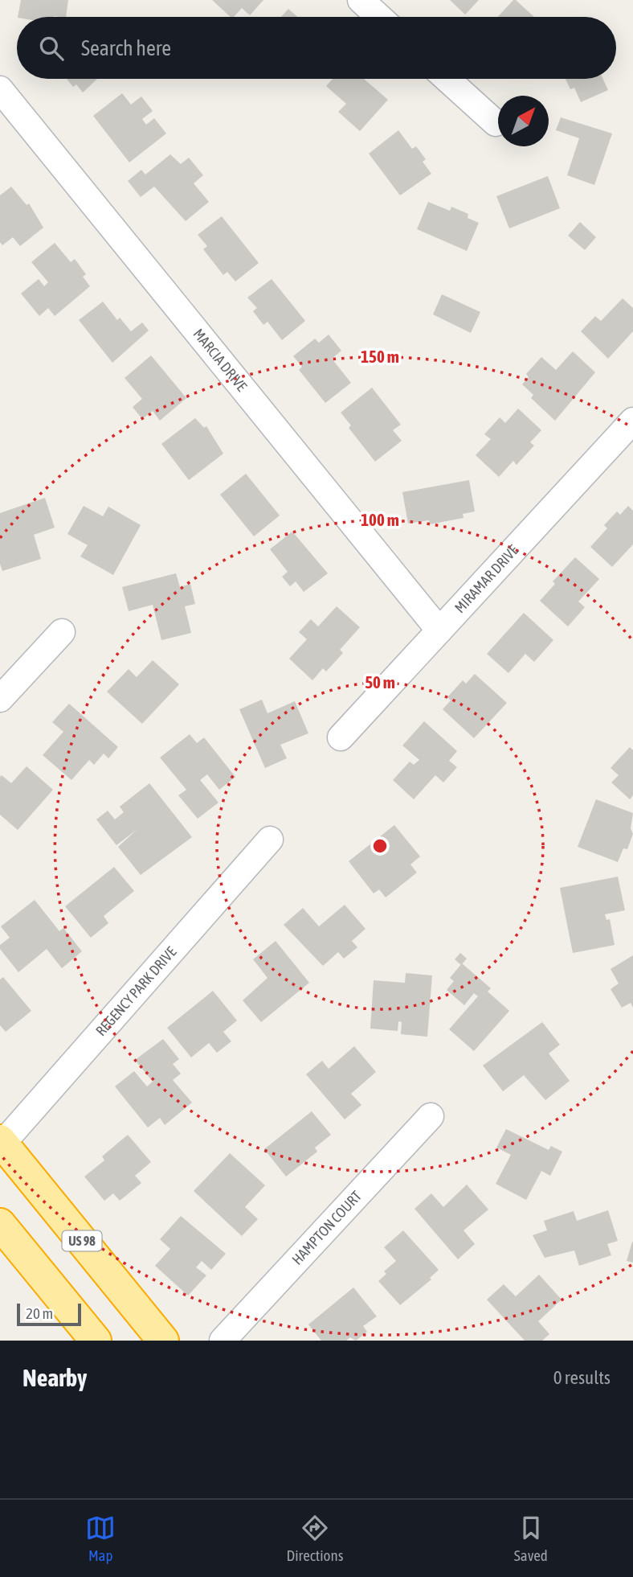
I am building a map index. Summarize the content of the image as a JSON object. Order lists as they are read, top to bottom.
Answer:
{
  "streets": {
    "highway": ["US 98"],
    "street": [
      "MARCIA DRIVE",
      "MIRAMAR DRIVE",
      "REGENCY PARK DRIVE",
      "HAMPTON COURT"
    ]
  },
  "crossings": [
    ["MARCIA DRIVE", "MIRAMAR DRIVE"],
    ["REGENCY PARK DRIVE", "US 98"]
  ],
  "scale_bar": "20 m",
  "north": "top right",
  "page": {
    "search": "Search here",
    "scale": "20 m",
    "heading": ["Nearby", "0 results"],
    "nav": ["Map", "Directions", "Saved"]
  },
  "rings": ["150 m", "100 m", "50 m"]
}
